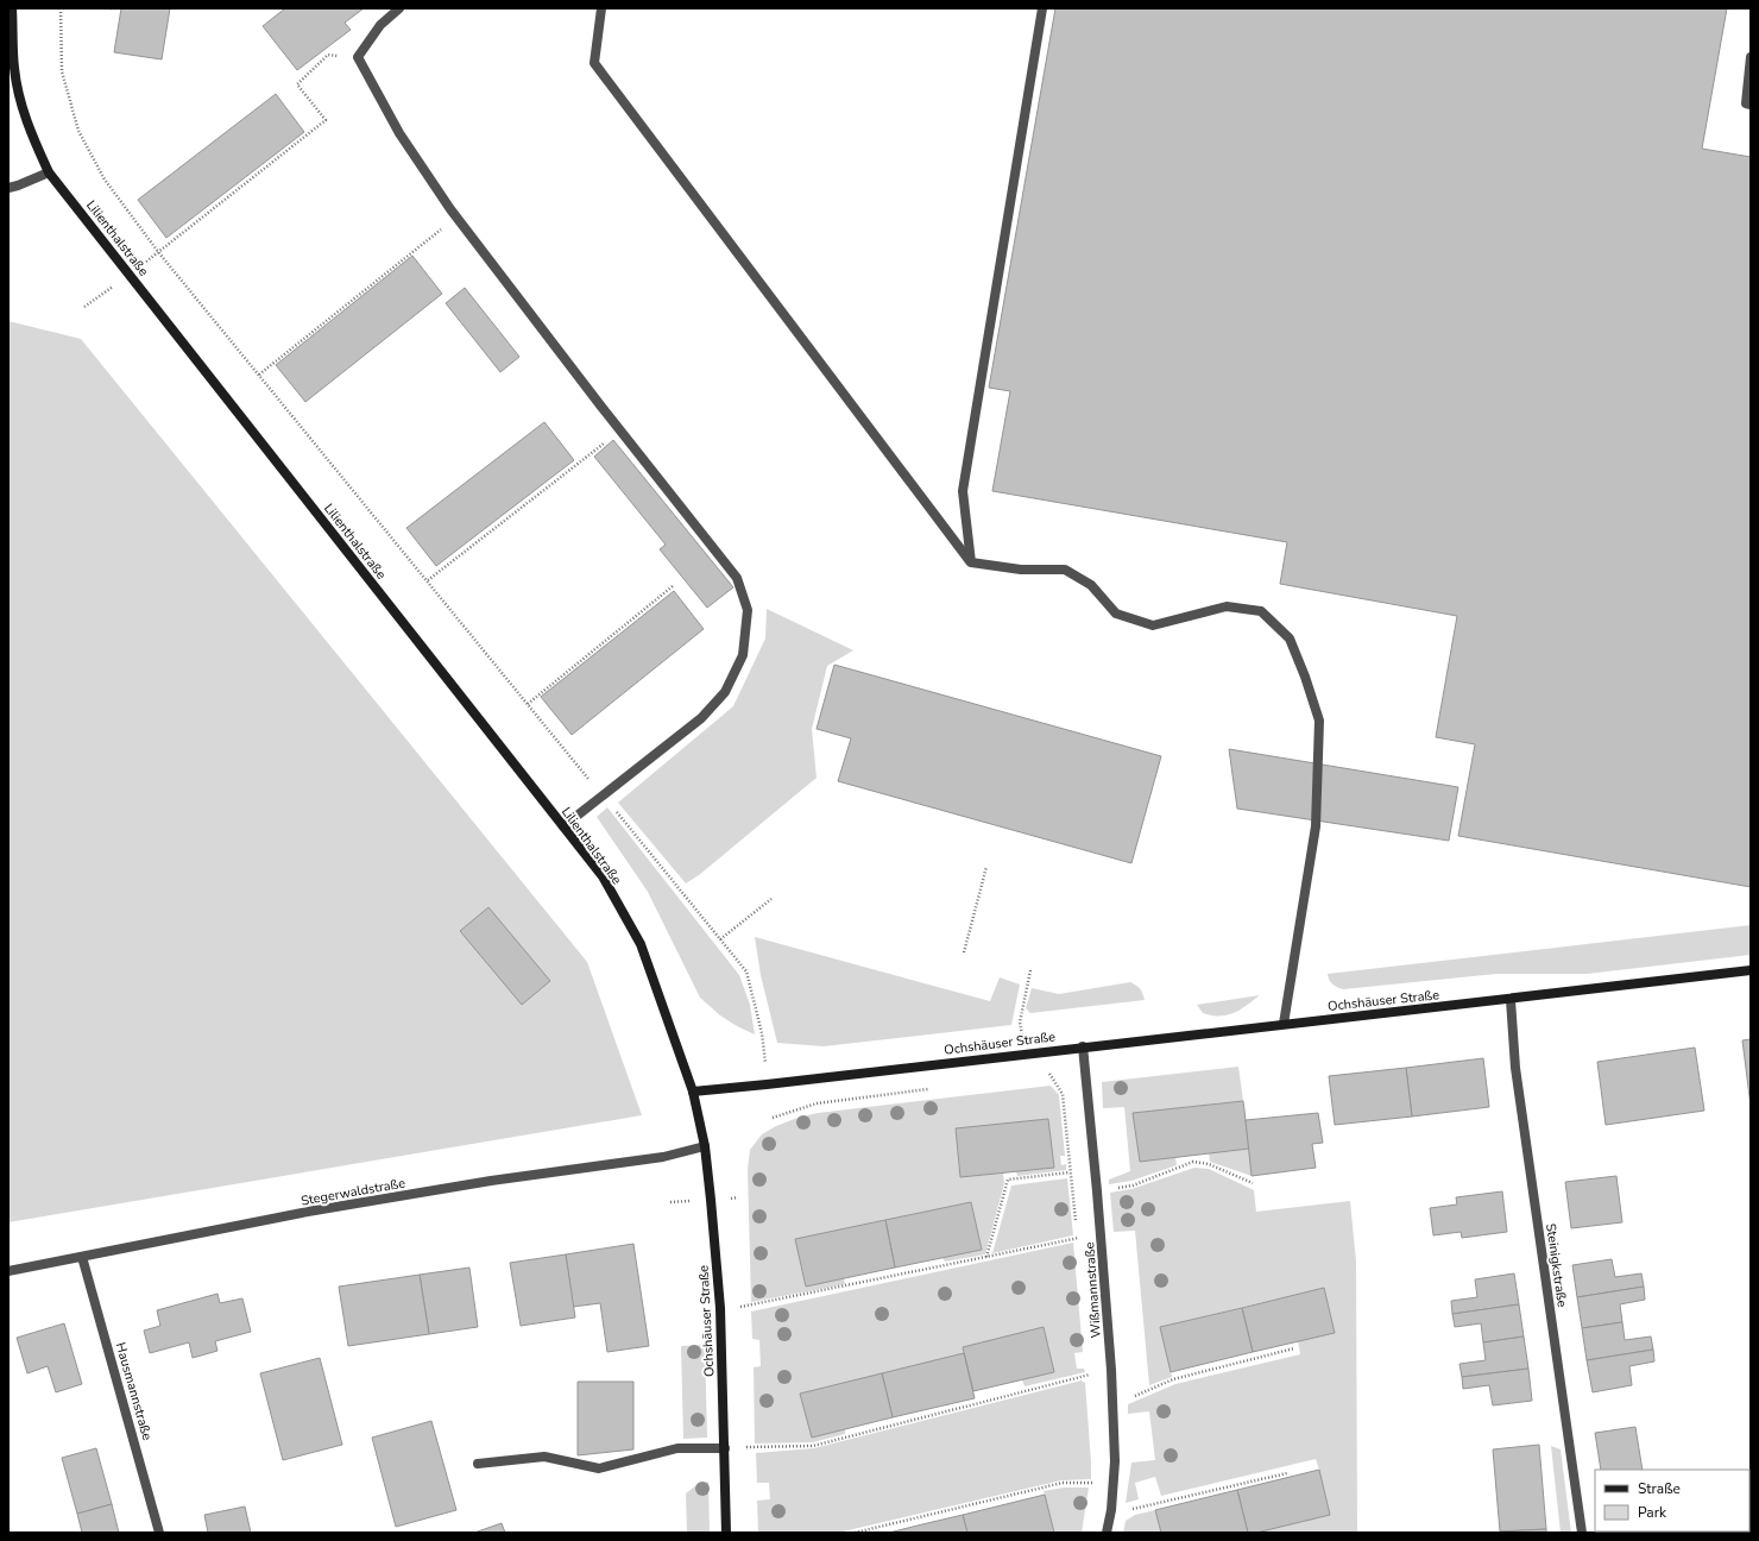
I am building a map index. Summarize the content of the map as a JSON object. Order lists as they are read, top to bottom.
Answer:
{
  "streets": {
    "main road": ["Lilienthalstraße", "Ochshäuser Straße"],
    "street": [
      "Stegerwaldstraße",
      "Steinigkstraße",
      "Wißmannstraße",
      "Hausmannstraße"
    ]
  },
  "crossings": [
    ["Lilienthalstraße", "Ochshäuser Straße"],
    ["Ochshäuser Straße", "Stegerwaldstraße"],
    ["Ochshäuser Straße", "Steinigkstraße"],
    ["Ochshäuser Straße", "Wißmannstraße"],
    ["Stegerwaldstraße", "Hausmannstraße"]
  ],
  "legend": ["Straße", "Park"]
}
